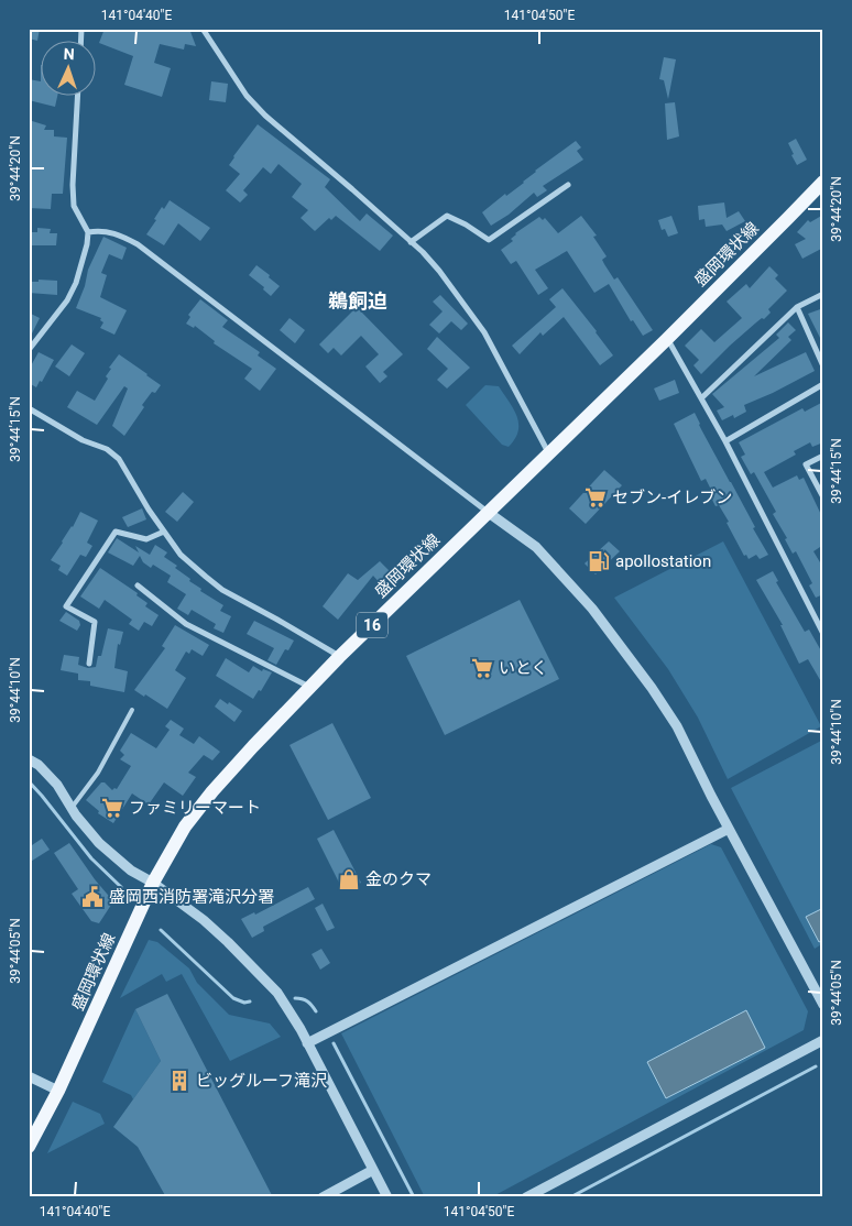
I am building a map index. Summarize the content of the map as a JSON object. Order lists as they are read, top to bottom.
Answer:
{
  "streets": {
    "main road": ["盛岡環状線", "16"]
  },
  "districts": ["鵜飼迫"],
  "places": {
    "supermarket": ["セブン-イレブン", "いとく", "ファミリーマート"],
    "fuel station": ["apollostation"],
    "shop": ["金のクマ"],
    "public building": ["盛岡西消防署滝沢分署"],
    "building": ["ビッグルーフ滝沢"]
  },
  "north": "top",
  "coordinates": [
    "141°04'40\"E",
    "141°04'50\"E",
    "39°44'20\"N",
    "39°44'15\"N",
    "39°44'10\"N",
    "39°44'05\"N"
  ]
}
